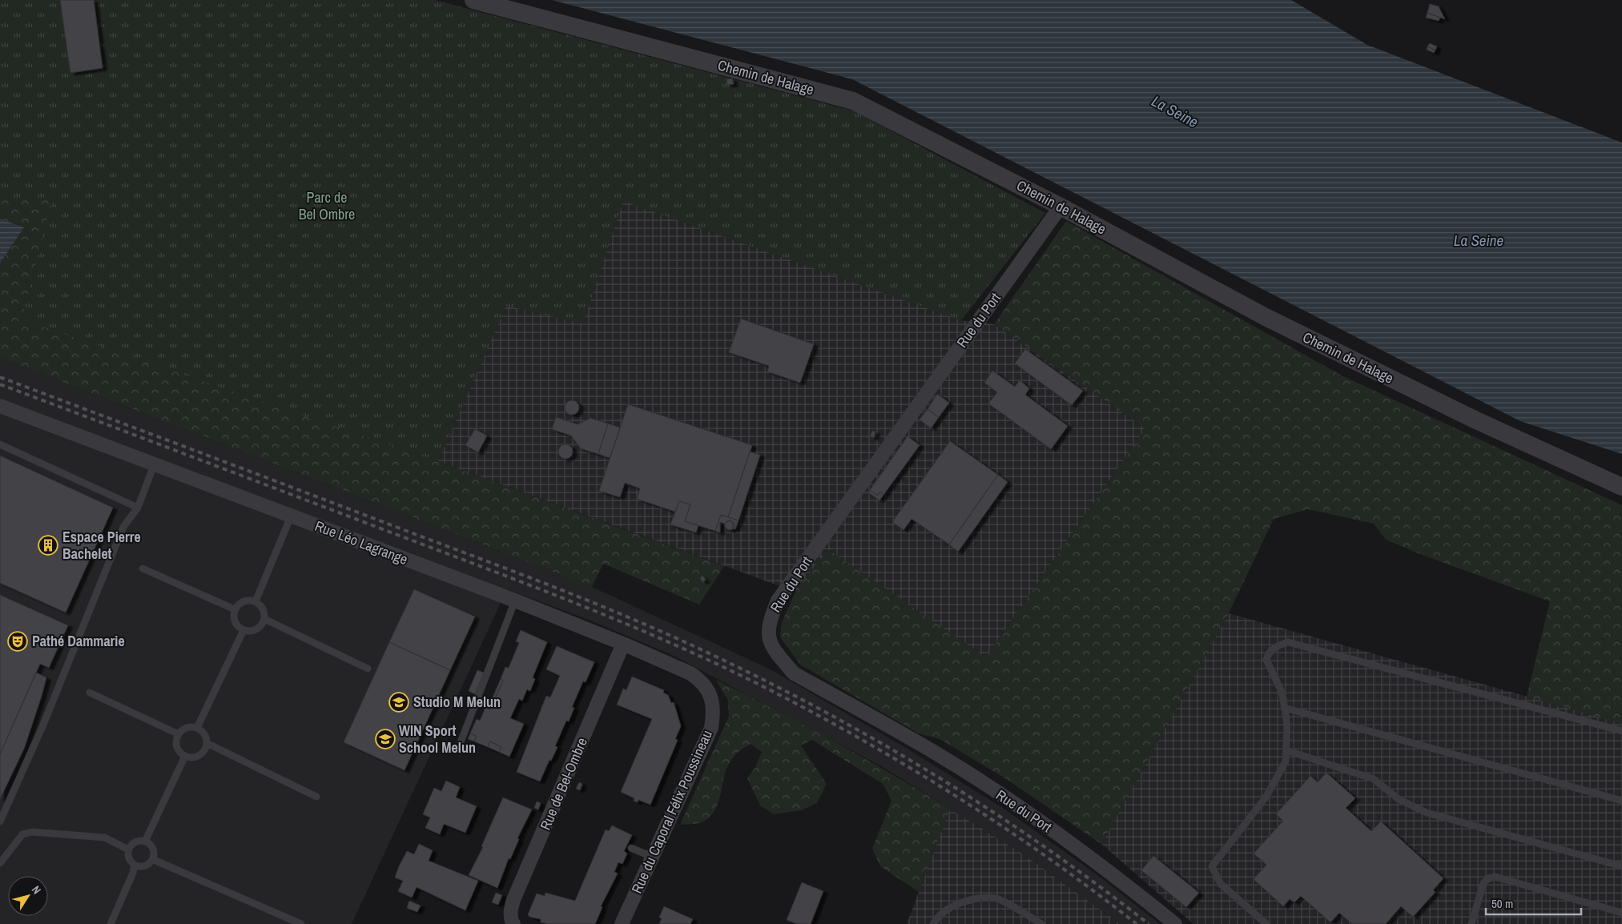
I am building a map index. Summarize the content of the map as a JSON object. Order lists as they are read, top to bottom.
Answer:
{
  "streets": {
    "street": [
      "Chemin de Halage",
      "Rue du Port",
      "Rue Léo Lagrange",
      "Rue de Bel-Ombre",
      "Rue du Caporal Félix Poussineau"
    ]
  },
  "crossings": [
    ["Chemin de Halage", "Rue du Port"],
    ["Rue Léo Lagrange", "Rue de Bel-Ombre"],
    ["Rue Léo Lagrange", "Rue du Caporal Félix Poussineau"]
  ],
  "water": ["La Seine"],
  "parks": ["Parc de Bel Ombre"],
  "places": {
    "building": ["Espace Pierre Bachelet"],
    "theatre": ["Pathé Dammarie"],
    "school or university": ["Studio M Melun", "WIN Sport School Melun"]
  },
  "scale_bar": "50 m",
  "north": "top right"
}
